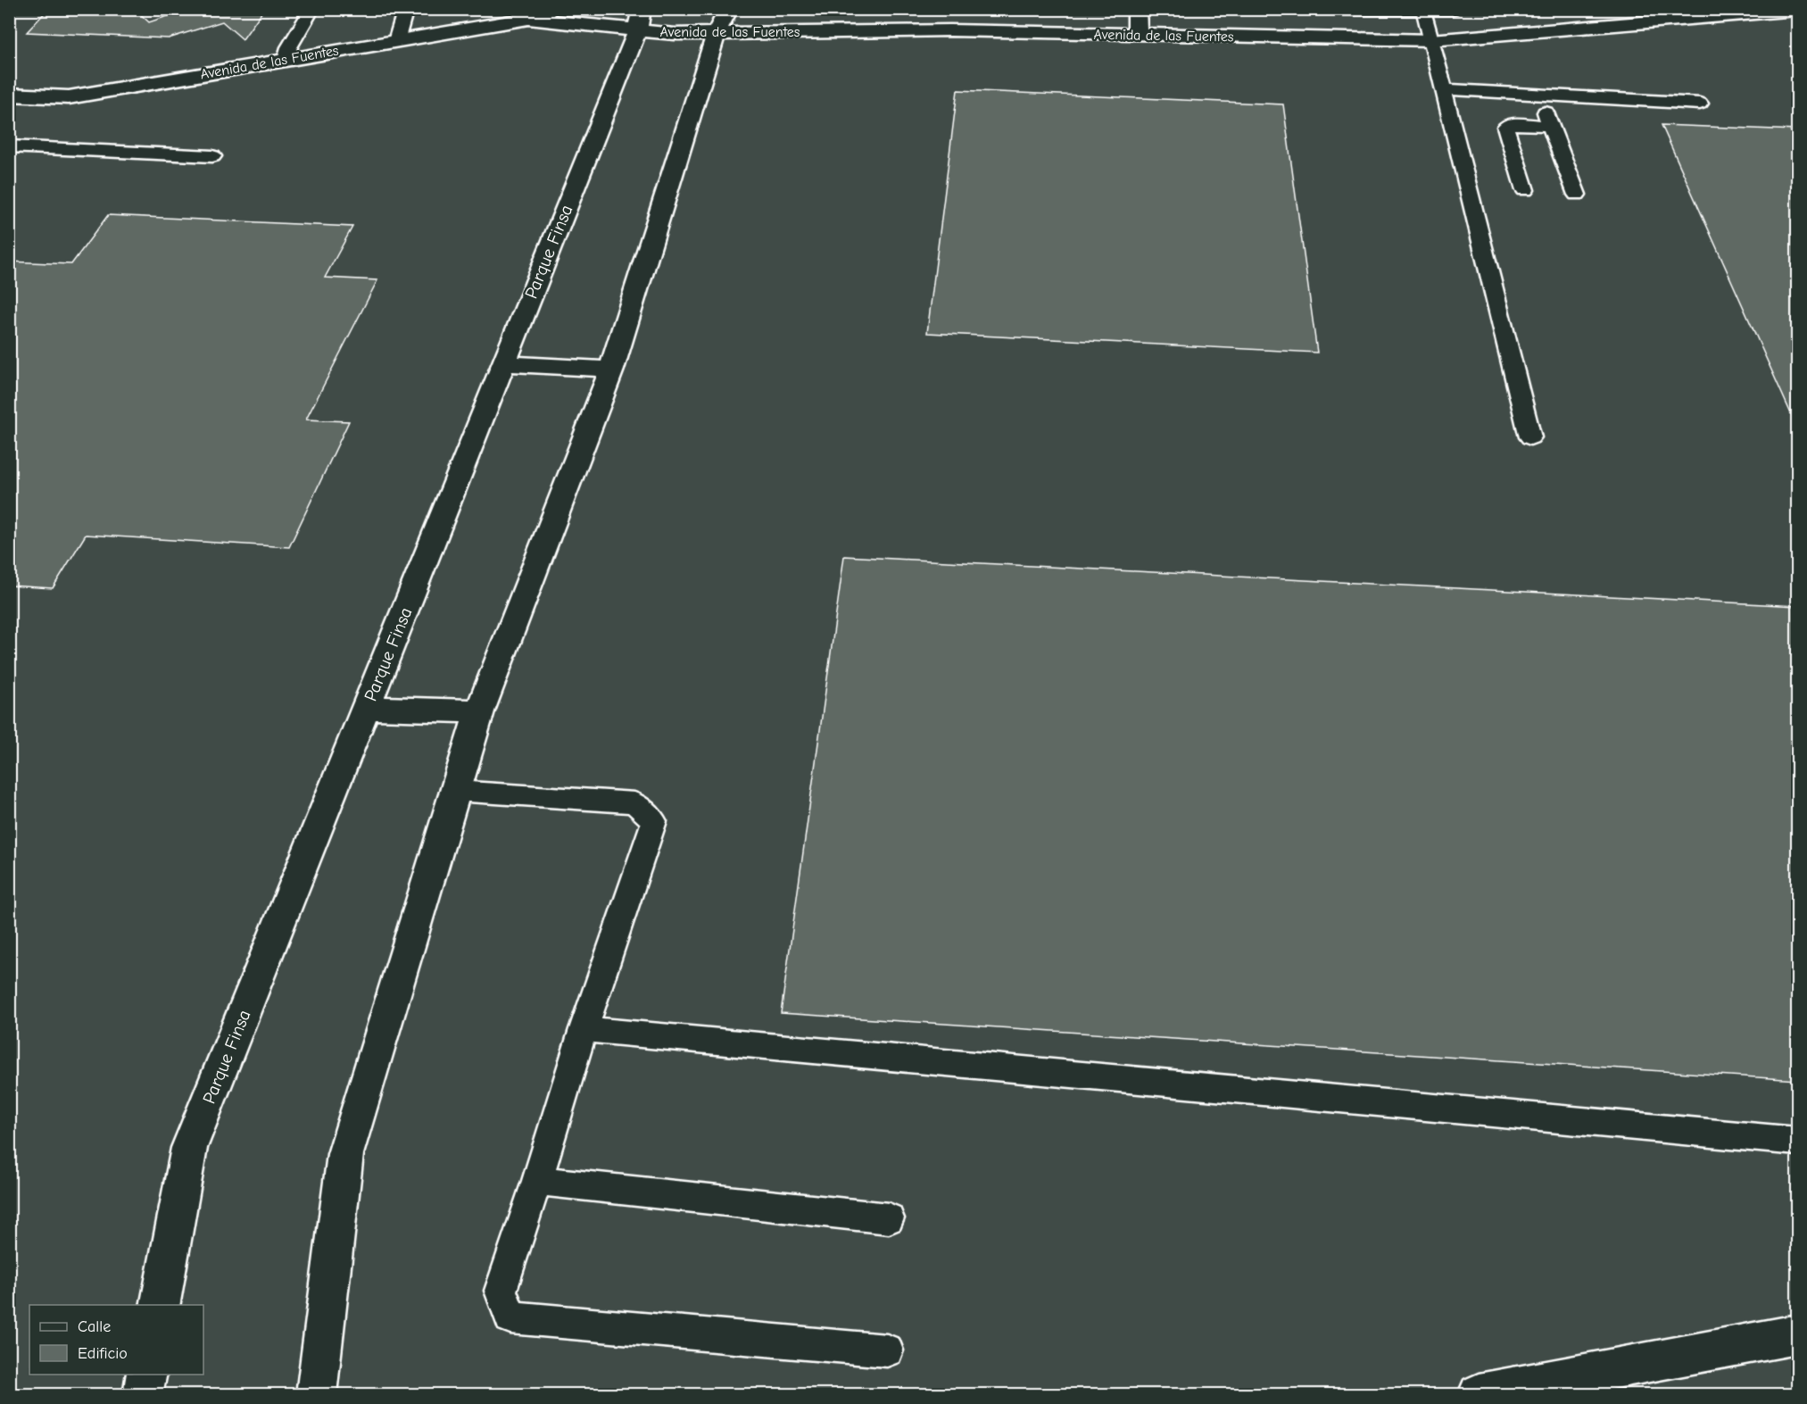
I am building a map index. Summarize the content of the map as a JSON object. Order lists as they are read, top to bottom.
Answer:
{
  "streets": {
    "street": ["Avenida de las Fuentes", "Parque Finsa"]
  },
  "crossings": [
    ["Avenida de las Fuentes", "Parque Finsa"]
  ],
  "legend": ["Calle", "Edificio"]
}
